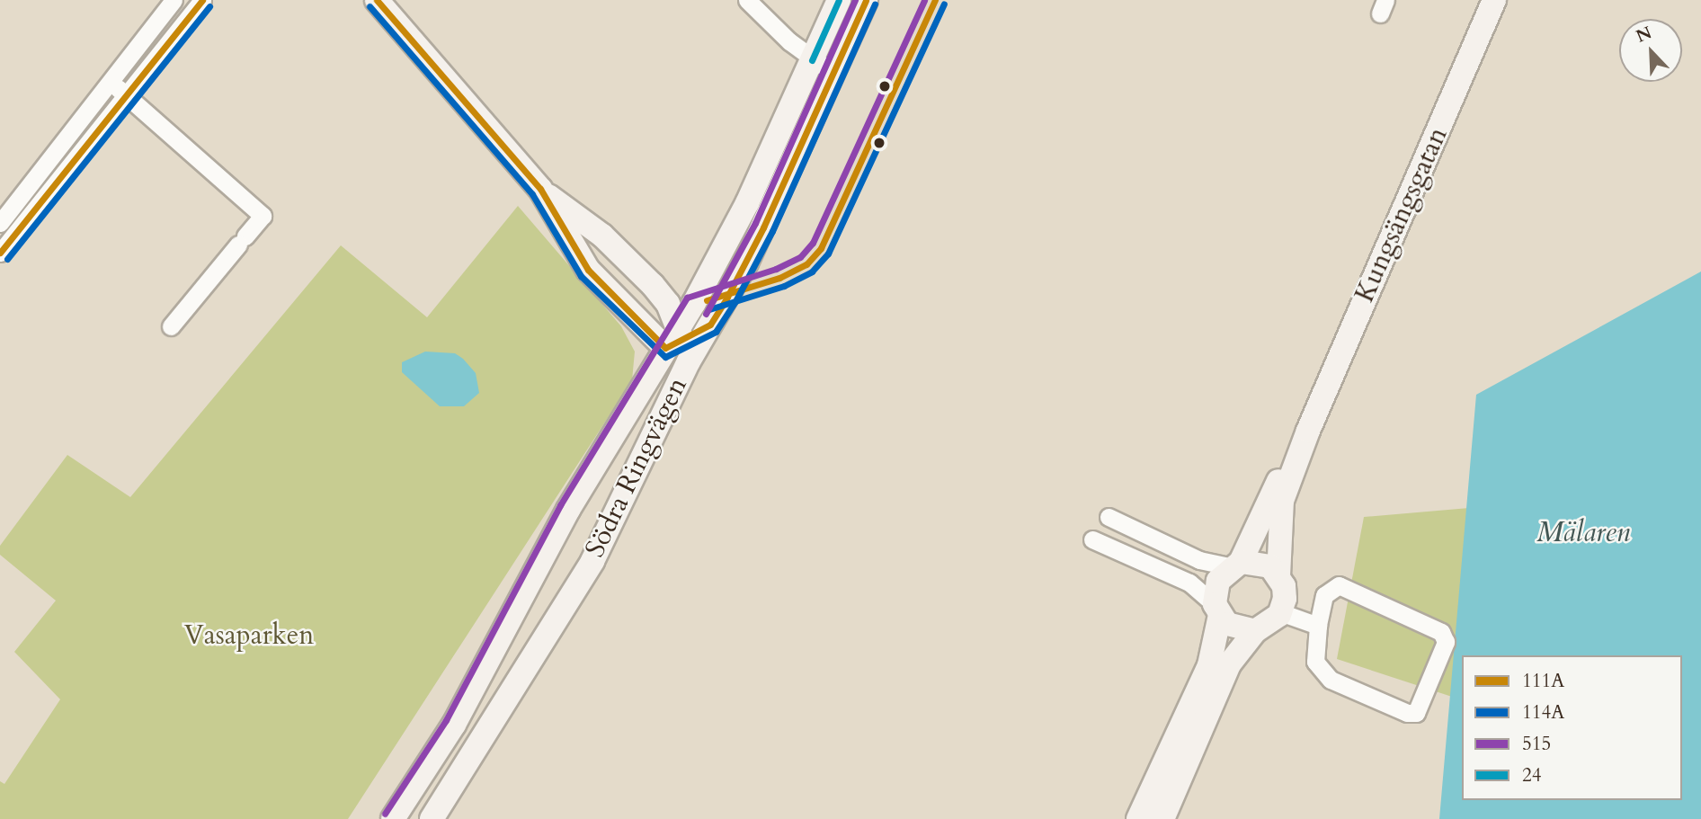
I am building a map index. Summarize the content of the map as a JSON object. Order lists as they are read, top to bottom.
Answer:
{
  "streets": {
    "main road": ["Kungsängsgatan", "Södra Ringvägen"]
  },
  "water": ["Mälaren"],
  "parks": ["Vasaparken"],
  "lines": [
    "transit line 111A",
    "transit line 515",
    "transit line 24",
    "transit line 114A"
  ],
  "legend": [
    "111A",
    "114A",
    "515",
    "24"
  ],
  "north": "top left"
}
